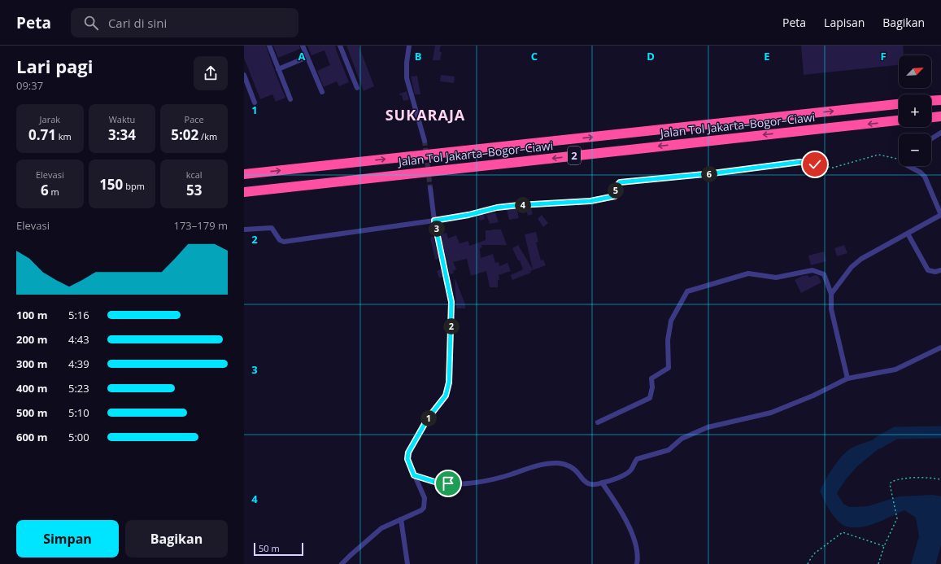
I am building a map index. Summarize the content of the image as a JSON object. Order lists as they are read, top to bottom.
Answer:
{
  "streets": {
    "highway": ["Jalan Tol Jakarta–Bogor–Ciawi", "2"]
  },
  "districts": ["SUKARAJA"],
  "scale_bar": "50 m",
  "north": "top right",
  "page": {
    "header": "Peta",
    "search": "Cari di sini",
    "nav": ["Peta", "Lapisan", "Bagikan"],
    "heading": ["Lari pagi", "09:37"],
    "map_buttons": ["+", "−"],
    "stats": [
      ["Jarak", "0.71 km"],
      ["Waktu", "3:34"],
      ["Pace", "5:02 /km"],
      ["Elevasi", "6 m"],
      ["150 bpm"],
      ["kcal", "53"]
    ],
    "pins": [
      "6",
      "5",
      "4",
      "3",
      "2",
      "1"
    ],
    "chart": ["Elevasi", "173–179 m"],
    "list": [
      {
        "name": "100 m",
        "note": "5:16"
      },
      {
        "name": "200 m",
        "note": "4:43"
      },
      {
        "name": "300 m",
        "note": "4:39"
      },
      {
        "name": "400 m",
        "note": "5:23"
      },
      {
        "name": "500 m",
        "note": "5:10"
      },
      {
        "name": "600 m",
        "note": "5:00"
      }
    ],
    "buttons": ["Simpan", "Bagikan"],
    "scale": "50 m"
  },
  "grid": {
    "columns": [
      "A",
      "B",
      "C",
      "D",
      "E",
      "F"
    ],
    "rows": [
      "1",
      "2",
      "3",
      "4"
    ]
  }
}
